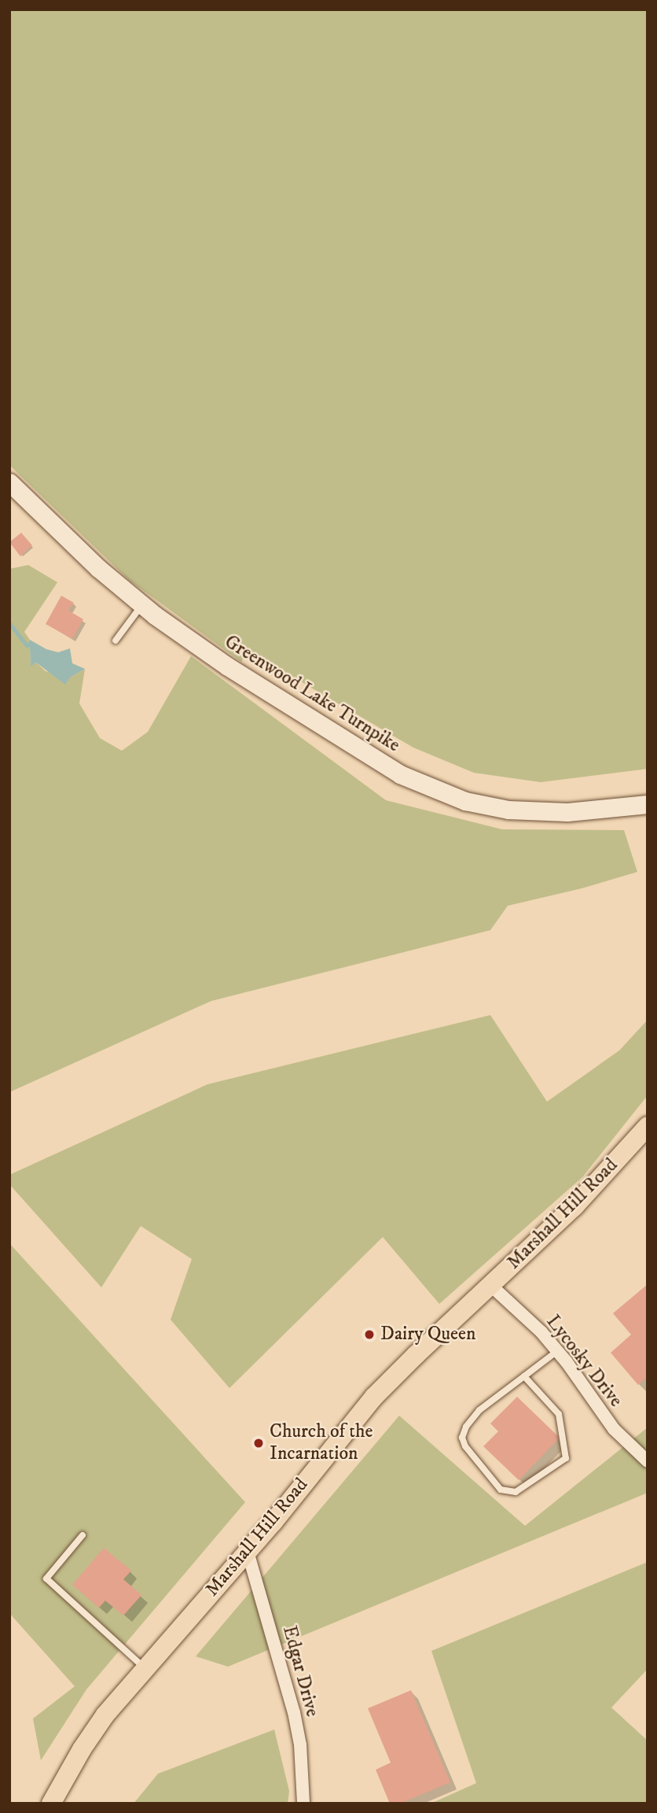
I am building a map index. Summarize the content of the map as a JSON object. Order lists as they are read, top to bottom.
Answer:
{
  "streets": {
    "main road": ["Greenwood Lake Turnpike", "Marshall Hill Road"],
    "street": ["Lycosky Drive", "Edgar Drive"]
  },
  "crossings": [
    ["Marshall Hill Road", "Lycosky Drive"],
    ["Marshall Hill Road", "Edgar Drive"]
  ],
  "places": ["Dairy Queen", "Church of the Incarnation"]
}
